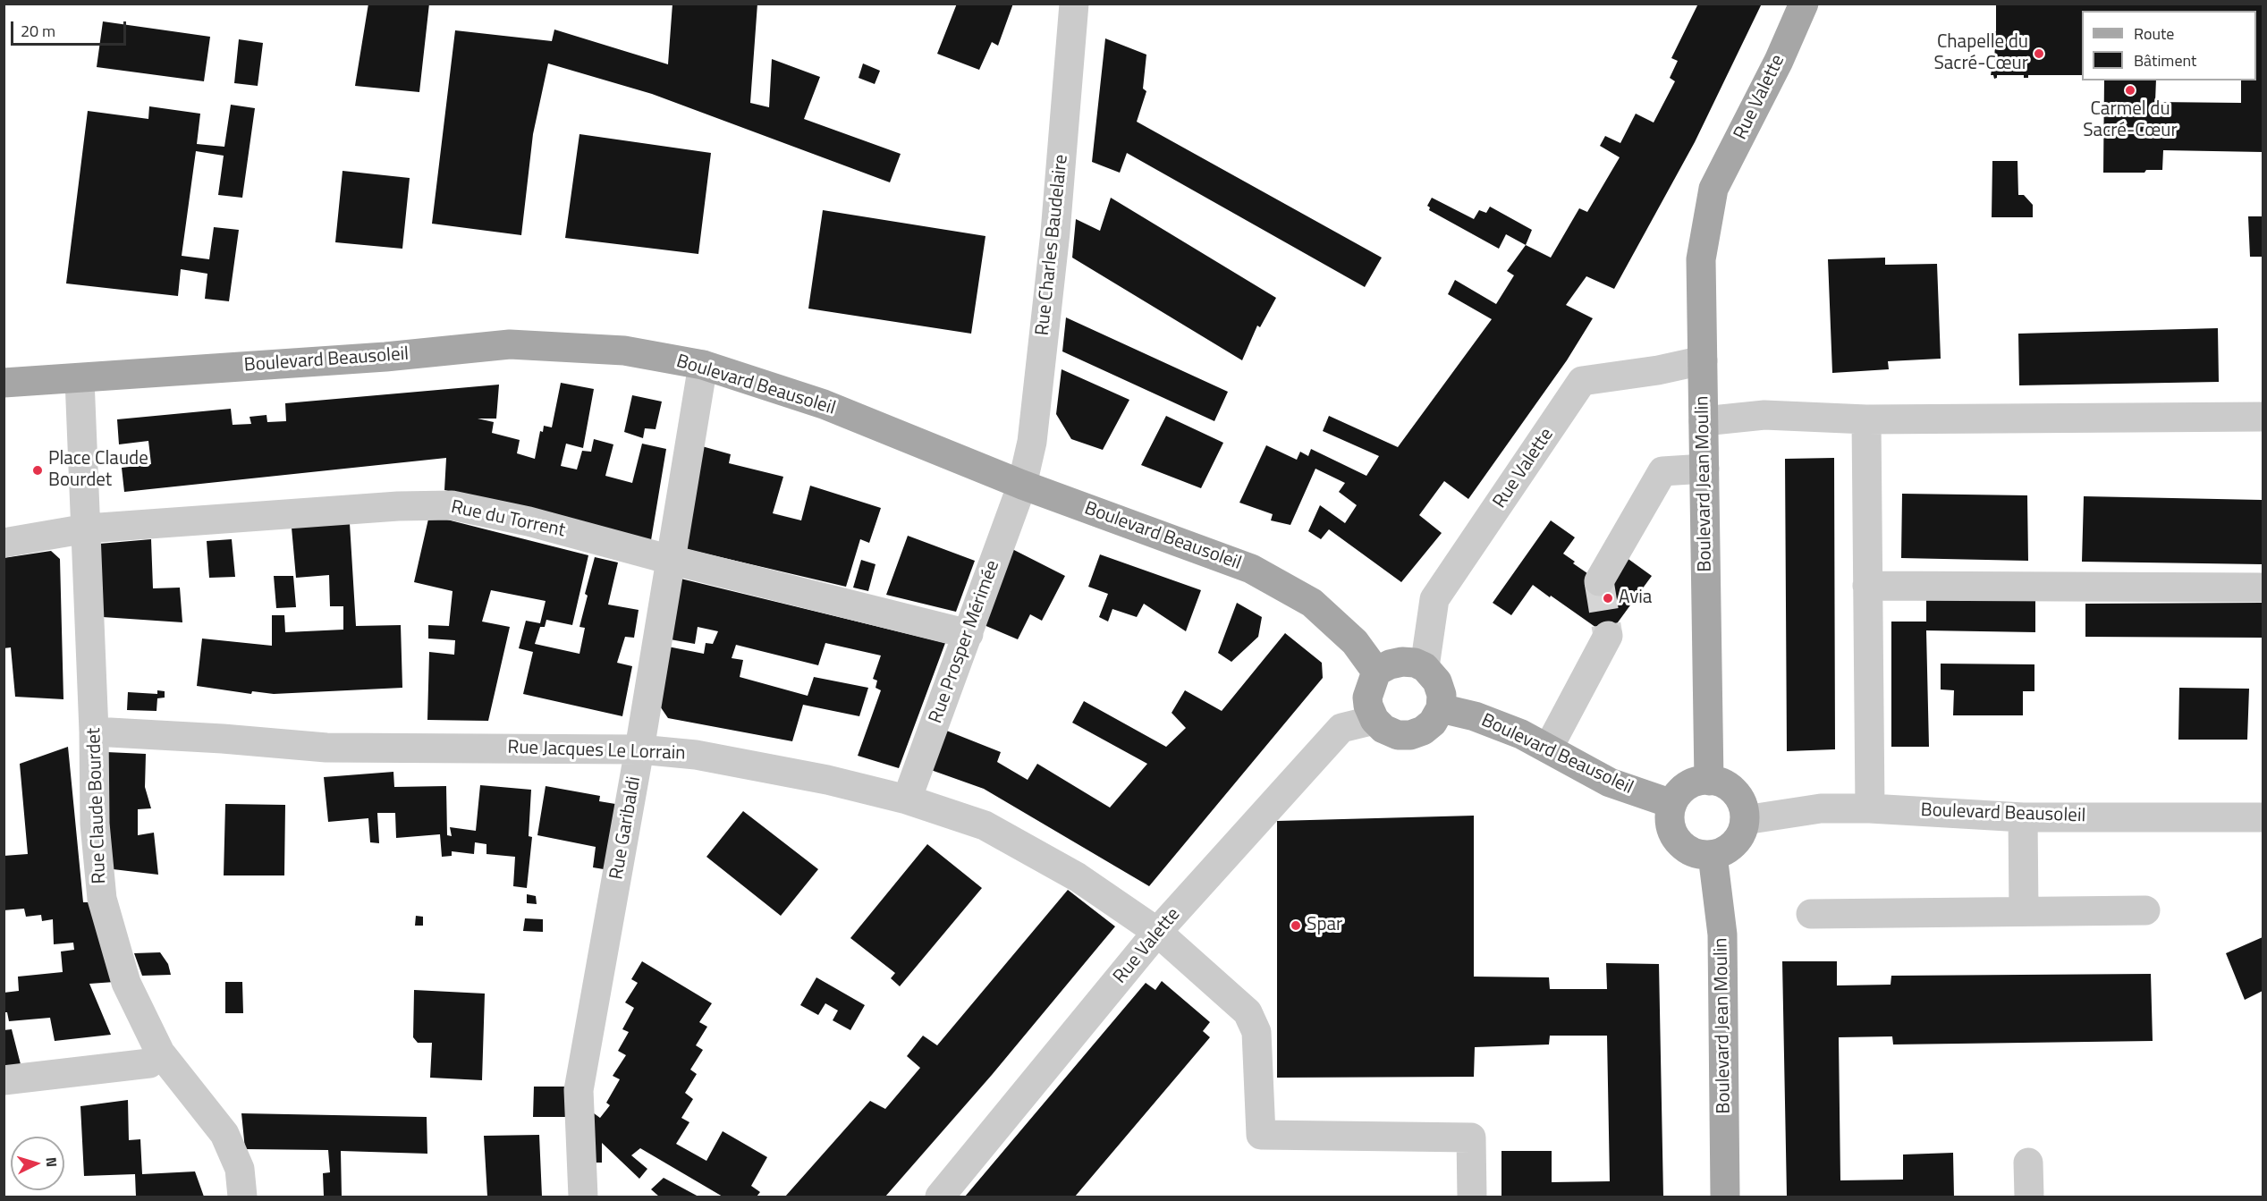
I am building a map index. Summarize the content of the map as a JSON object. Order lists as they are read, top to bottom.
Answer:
{
  "streets": {
    "main road": ["Rue Valette", "Boulevard Beausoleil", "Boulevard Jean Moulin"],
    "street": [
      "Rue Charles Baudelaire",
      "Rue du Torrent",
      "Rue Prosper Mérimée",
      "Rue Jacques Le Lorrain",
      "Rue Claude Bourdet",
      "Rue Garibaldi"
    ]
  },
  "crossings": [
    ["Rue Valette", "Boulevard Beausoleil"],
    ["Rue Valette", "Boulevard Jean Moulin"],
    ["Rue Valette", "Rue Jacques Le Lorrain"],
    ["Rue Charles Baudelaire", "Boulevard Beausoleil"],
    ["Rue Charles Baudelaire", "Rue Prosper Mérimée"],
    ["Boulevard Beausoleil", "Boulevard Jean Moulin"],
    ["Boulevard Beausoleil", "Rue Prosper Mérimée"],
    ["Boulevard Beausoleil", "Rue Claude Bourdet"],
    ["Boulevard Beausoleil", "Rue Garibaldi"],
    ["Rue du Torrent", "Rue Prosper Mérimée"],
    ["Rue du Torrent", "Rue Claude Bourdet"],
    ["Rue du Torrent", "Rue Garibaldi"],
    ["Rue Prosper Mérimée", "Rue Jacques Le Lorrain"],
    ["Rue Jacques Le Lorrain", "Rue Claude Bourdet"],
    ["Rue Jacques Le Lorrain", "Rue Garibaldi"]
  ],
  "places": [
    "Chapelle du Sacré-Cœur",
    "Carmel du Sacré-Cœur",
    "Place Claude Bourdet",
    "Avia",
    "Spar"
  ],
  "legend": ["Route", "Bâtiment"],
  "scale_bar": "20 m",
  "north": "right"
}
